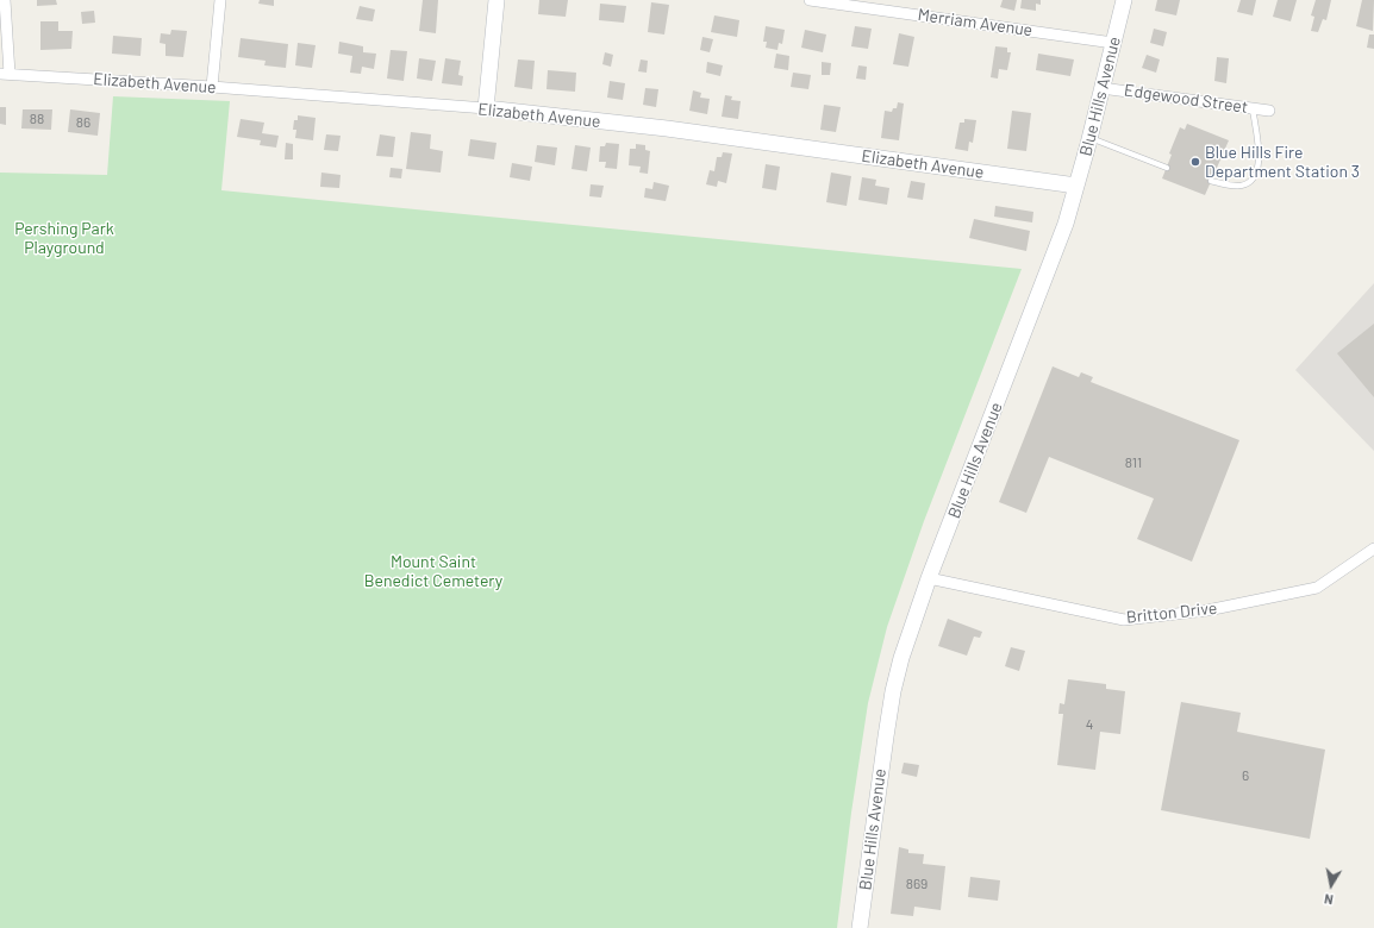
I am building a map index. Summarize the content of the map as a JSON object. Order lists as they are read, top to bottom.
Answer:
{
  "streets": {
    "main road": ["Elizabeth Avenue", "Blue Hills Avenue"],
    "street": ["Merriam Avenue", "Edgewood Street", "Britton Drive"]
  },
  "crossings": [
    ["Merriam Avenue", "Blue Hills Avenue"],
    ["Elizabeth Avenue", "Blue Hills Avenue"],
    ["Blue Hills Avenue", "Edgewood Street"],
    ["Blue Hills Avenue", "Britton Drive"]
  ],
  "parks": ["Pershing Park Playground", "Mount Saint Benedict Cemetery"],
  "places": ["Blue Hills Fire Department Station 3"],
  "house_numbers": [
    "88",
    "86",
    "811",
    "4",
    "6",
    "869"
  ],
  "north": "bottom"
}
